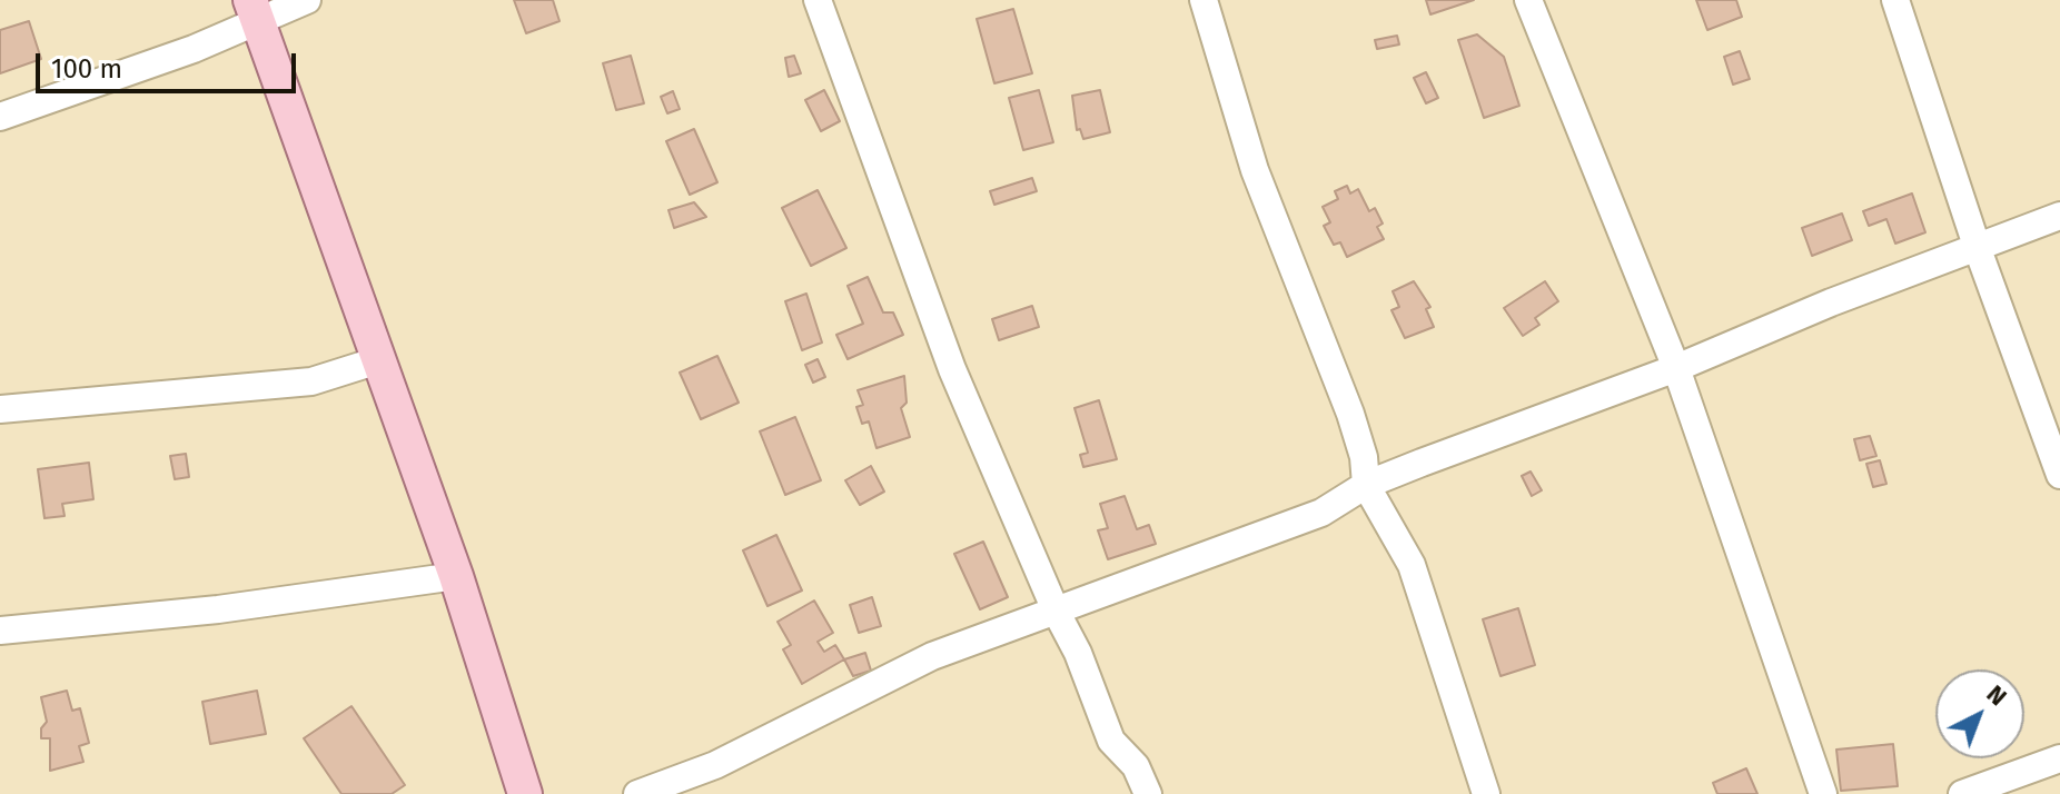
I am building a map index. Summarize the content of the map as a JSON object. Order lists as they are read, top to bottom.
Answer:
{
  "scale_bar": "100 m",
  "north": "top right"
}
